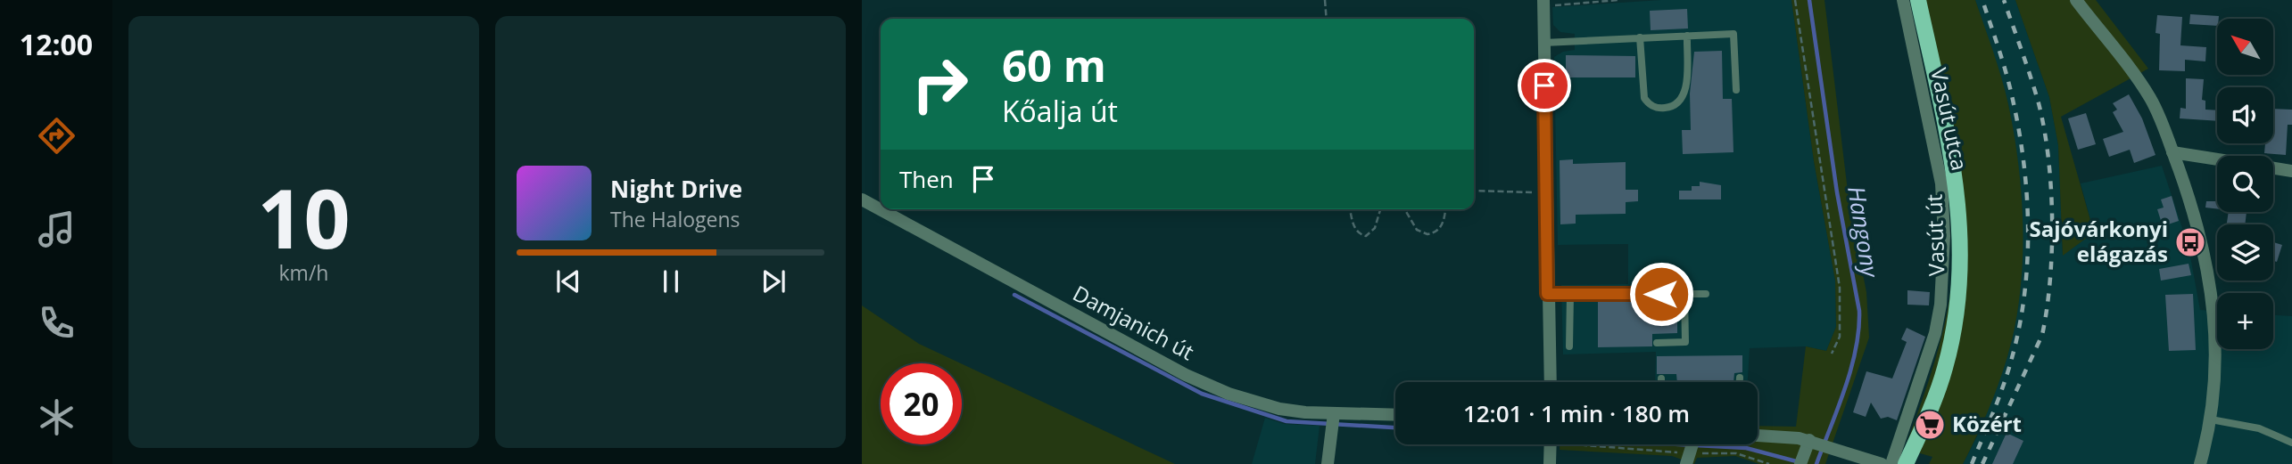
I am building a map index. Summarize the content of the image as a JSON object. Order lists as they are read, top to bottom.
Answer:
{
  "streets": {
    "main road": ["Vasút út"],
    "street": ["Vasút utca", "Damjanich út"]
  },
  "water": ["Hangony"],
  "places": {
    "bus stop": ["Sajóvárkonyi elágazás"],
    "supermarket": ["Közért"]
  },
  "north": "top left",
  "page": {
    "tabs": "12:00",
    "tile": ["10", "km/h"],
    "map_buttons": "+",
    "turn": ["60 m", "Kőalja út"],
    "then": "Then",
    "song": ["Night Drive", "The Halogens"],
    "limit": "20",
    "trip": "12:01 · 1 min · 180 m"
  }
}
